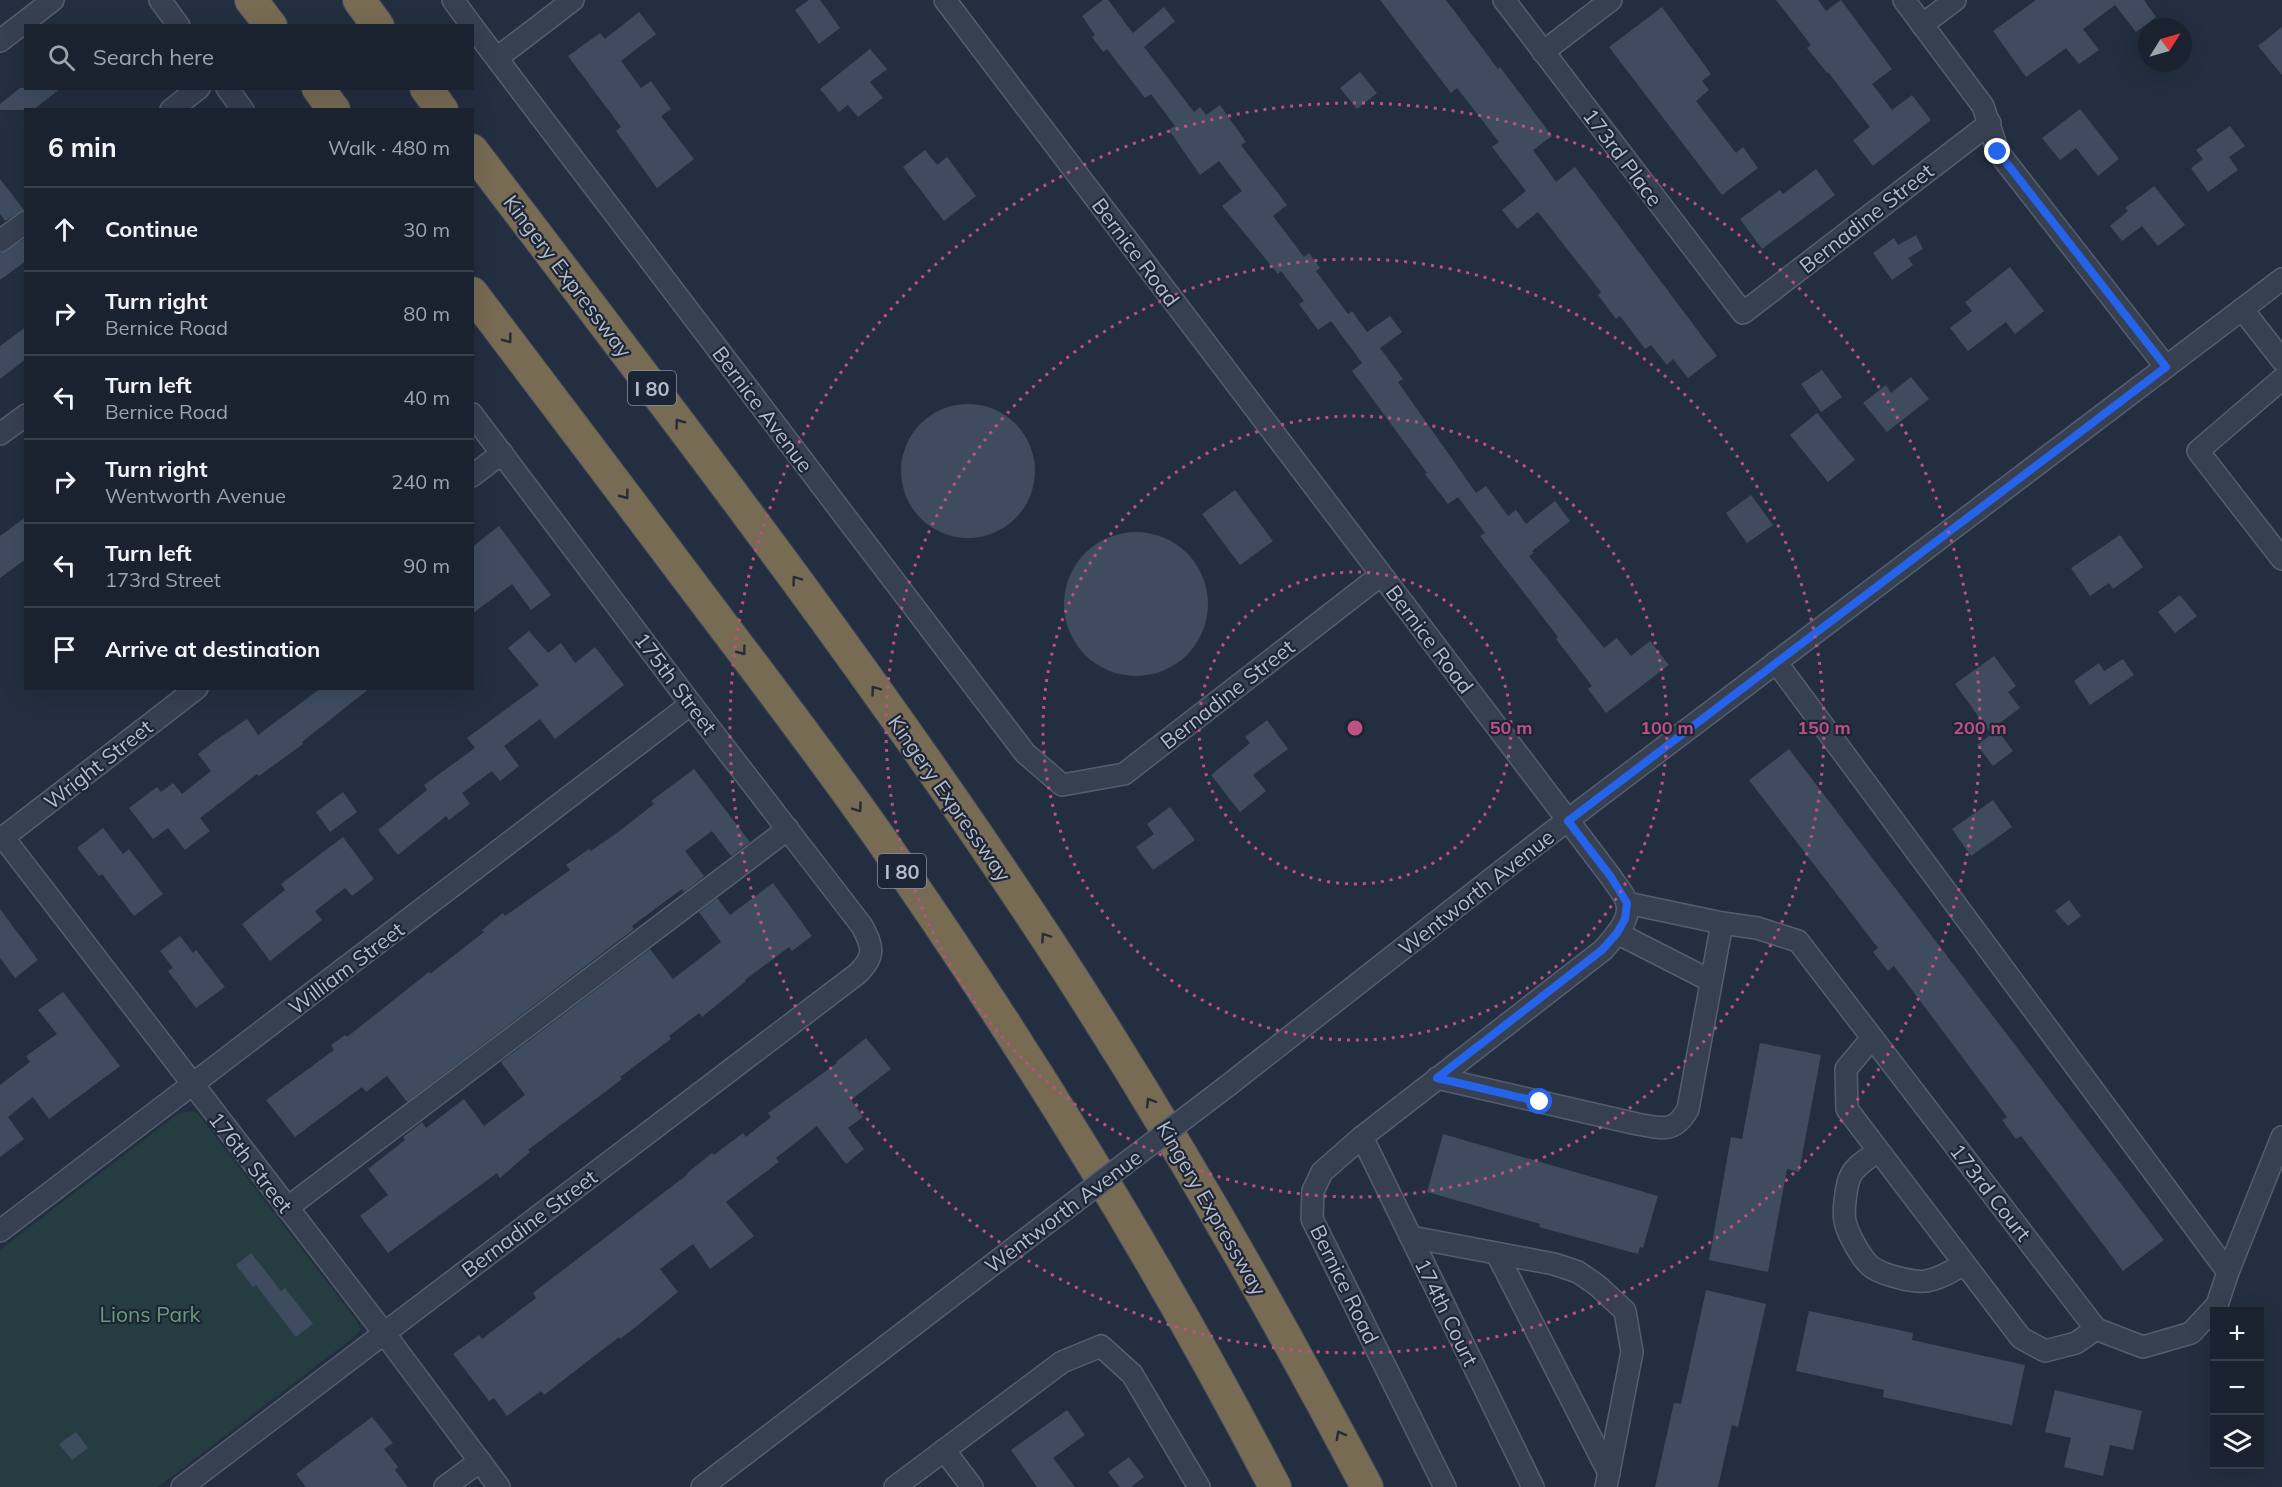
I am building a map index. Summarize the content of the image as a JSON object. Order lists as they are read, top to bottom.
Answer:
{
  "streets": {
    "highway": ["Kingery Expressway", "I 80"],
    "street": [
      "173rd Place",
      "Bernadine Street",
      "Bernice Road",
      "Bernice Avenue",
      "175th Street",
      "Wright Street",
      "Wentworth Avenue",
      "William Street",
      "176th Street",
      "173rd Court",
      "174th Court"
    ]
  },
  "crossings": [
    ["173rd Place", "Bernadine Street"],
    ["Bernadine Street", "Bernice Road"],
    ["Bernadine Street", "Bernice Avenue"],
    ["Bernadine Street", "175th Street"],
    ["Bernadine Street", "176th Street"],
    ["Bernice Road", "Wentworth Avenue"],
    ["Bernice Road", "173rd Court"],
    ["Bernice Road", "174th Court"],
    ["175th Street", "William Street"],
    ["Wright Street", "176th Street"],
    ["William Street", "176th Street"]
  ],
  "parks": ["Lions Park"],
  "north": "top right",
  "page": {
    "search": "Search here",
    "heading": ["6 min", "Walk · 480 m"],
    "list": [
      ["Continue", "30 m"],
      ["Turn right", "Bernice Road", "80 m"],
      ["Turn left", "Bernice Road", "40 m"],
      ["Turn right", "Wentworth Avenue", "240 m"],
      ["Turn left", "173rd Street", "90 m"],
      "Arrive at destination"
    ],
    "map_buttons": ["+", "−"]
  },
  "rings": [
    "50 m",
    "100 m",
    "150 m",
    "200 m"
  ]
}
